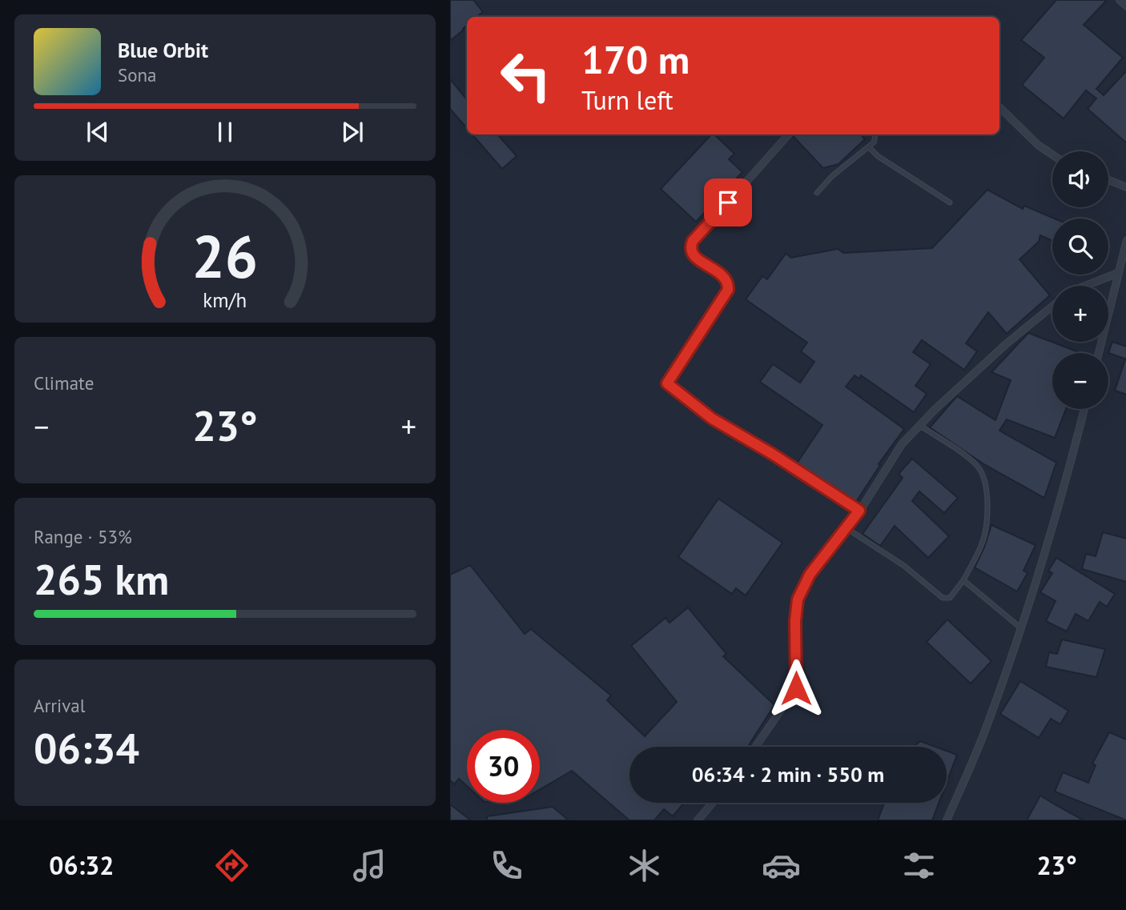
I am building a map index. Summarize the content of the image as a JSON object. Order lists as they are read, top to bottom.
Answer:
{
  "page": {
    "turn": ["170 m", "Turn left"],
    "song": ["Blue Orbit", "Sona"],
    "map_buttons": ["+", "−"],
    "tile": [
      "Climate",
      ["Range · 53%", "265 km"],
      ["Arrival", "06:34"]
    ],
    "heat": ["−", "23°", "+"],
    "limit": "30",
    "trip": "06:34 · 2 min · 550 m",
    "tabs": ["06:32", "23°"],
    "gauge": ["26", "km/h"]
  }
}
